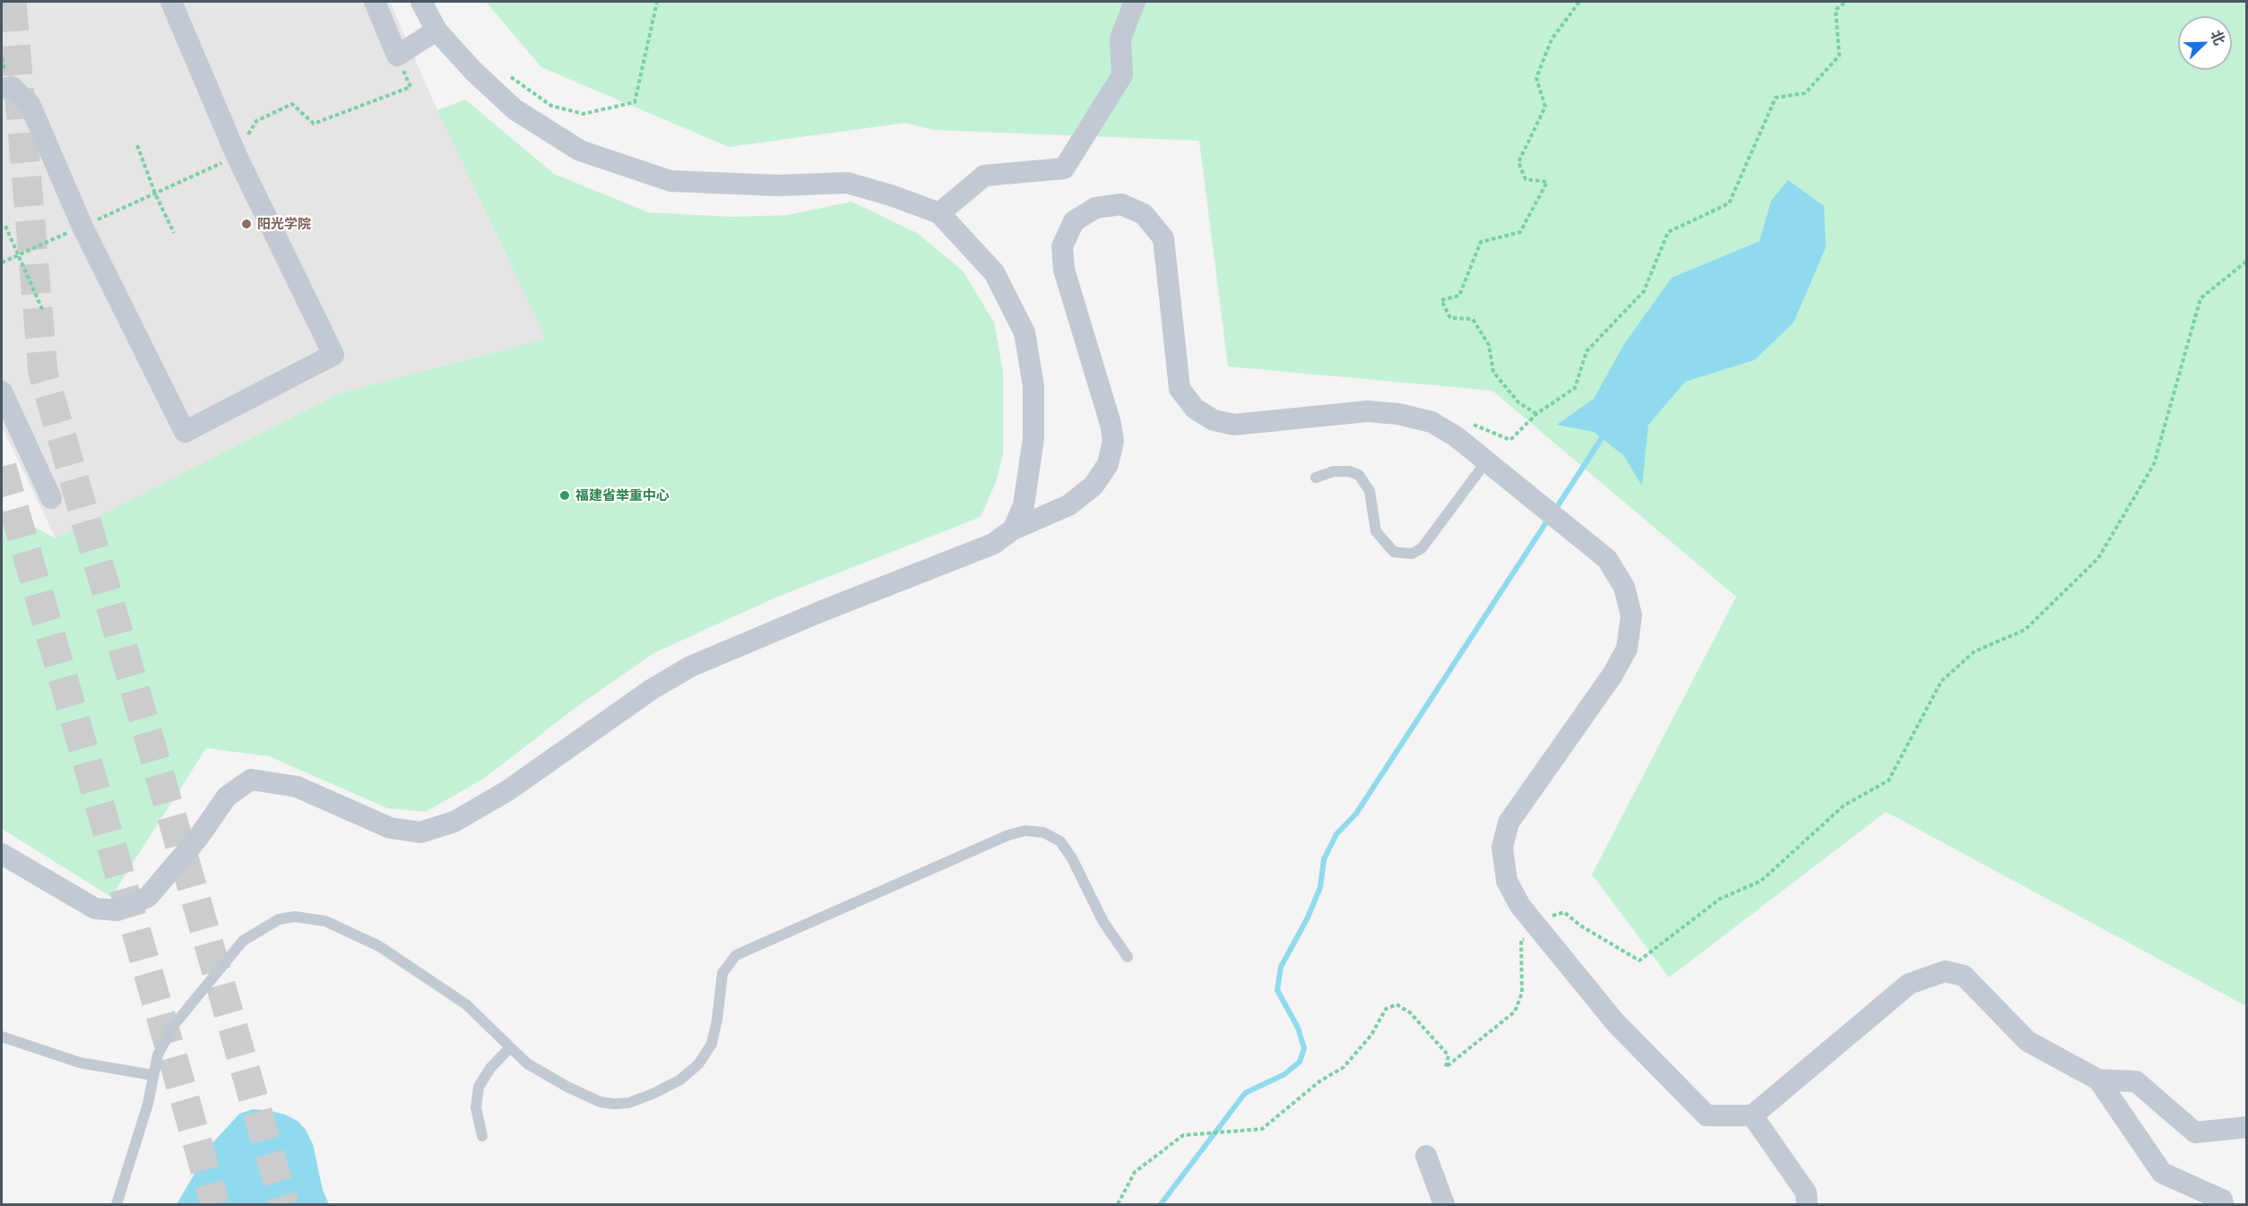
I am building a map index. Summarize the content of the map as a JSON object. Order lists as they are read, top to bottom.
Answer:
{
  "places": ["阳光学院", "福建省举重中心"],
  "north": "top right"
}
